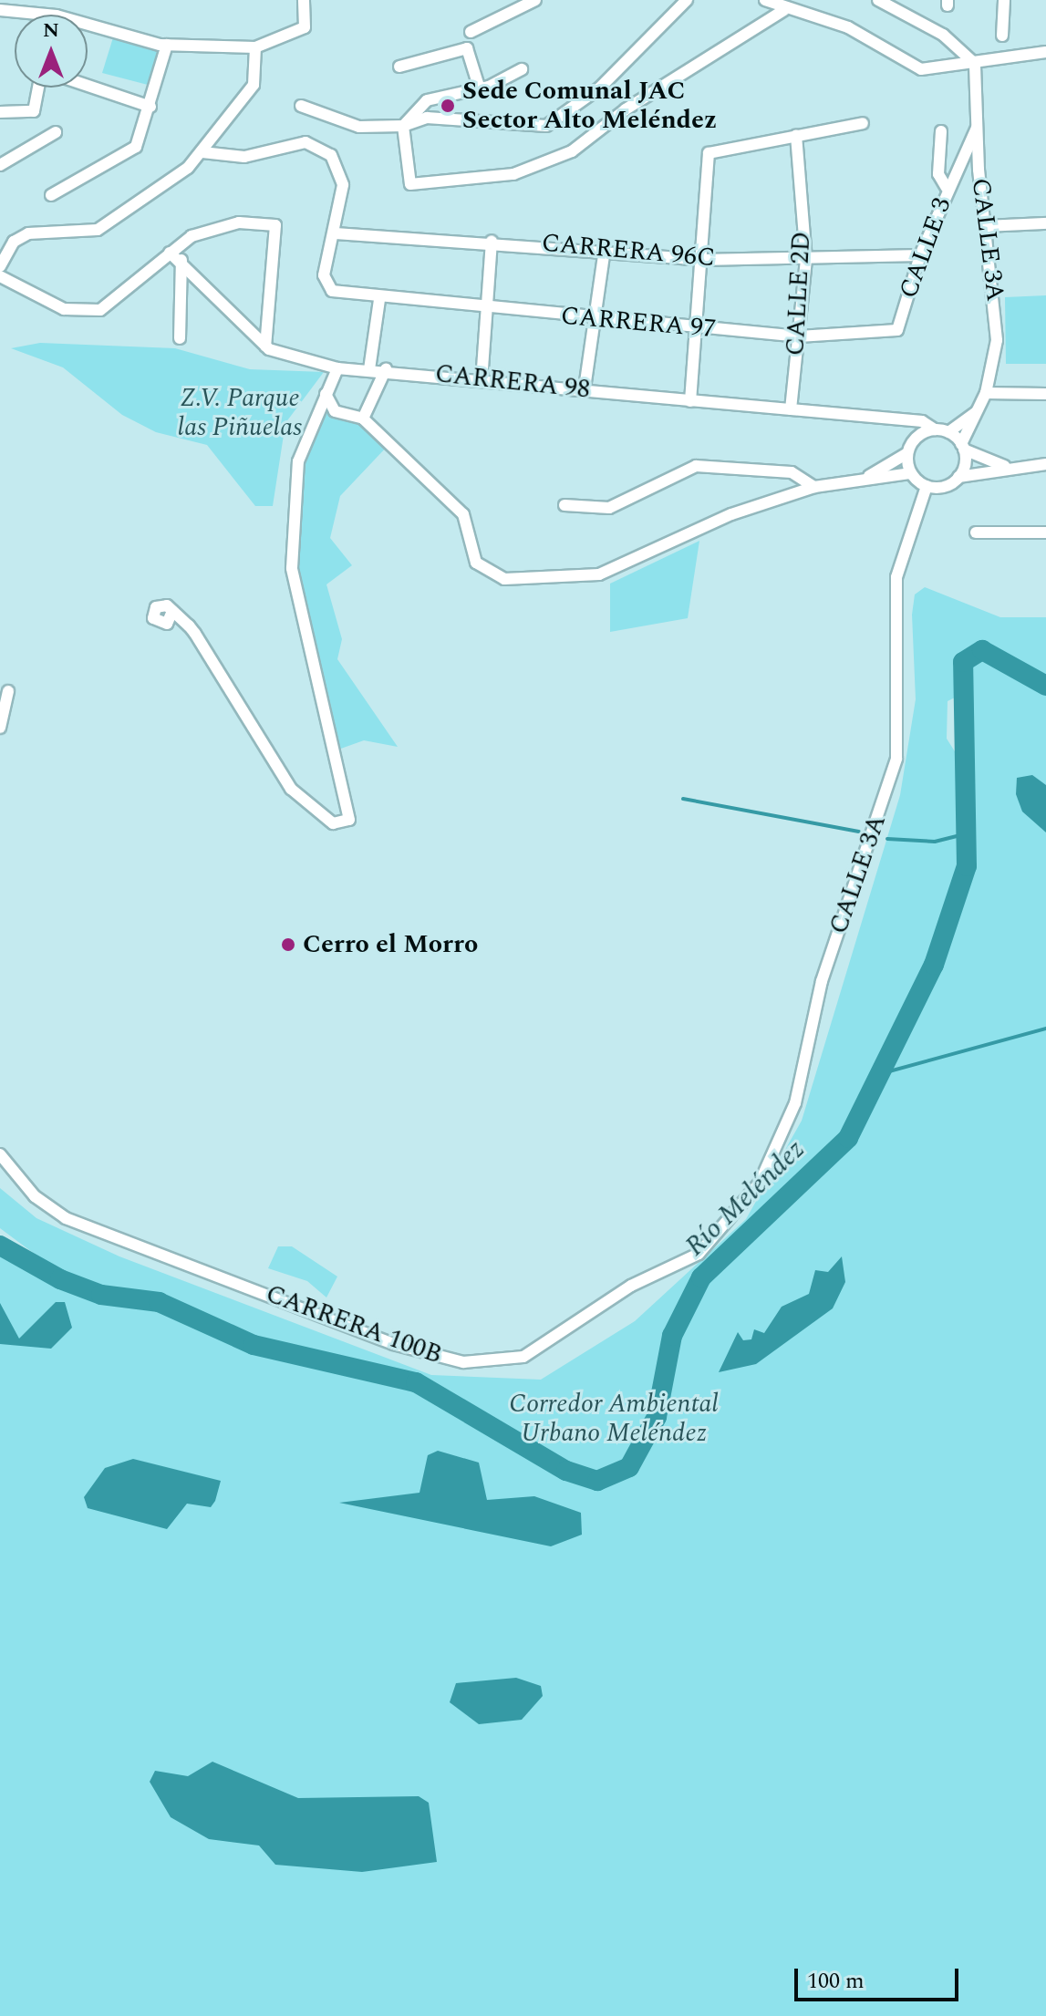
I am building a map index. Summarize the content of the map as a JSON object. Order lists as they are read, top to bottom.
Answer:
{
  "streets": {
    "street": [
      "CALLE 3A",
      "CALLE 3",
      "CARRERA 96C",
      "CALLE 2D",
      "CARRERA 97",
      "CARRERA 98",
      "CARRERA 100B"
    ]
  },
  "crossings": [
    ["CALLE 3A", "CALLE 3"],
    ["CALLE 3A", "CARRERA 98"],
    ["CALLE 3A", "CARRERA 100B"],
    ["CALLE 3", "CARRERA 96C"],
    ["CALLE 3", "CARRERA 97"],
    ["CARRERA 96C", "CALLE 2D"],
    ["CARRERA 96C", "CARRERA 97"],
    ["CALLE 2D", "CARRERA 97"],
    ["CALLE 2D", "CARRERA 98"]
  ],
  "water": ["Río Meléndez"],
  "parks": ["Z.V. Parque las Piñuelas", "Corredor Ambiental Urbano Meléndez"],
  "places": ["Sede Comunal JAC Sector Alto Meléndez", "Cerro el Morro"],
  "scale_bar": "100 m",
  "north": "top"
}
